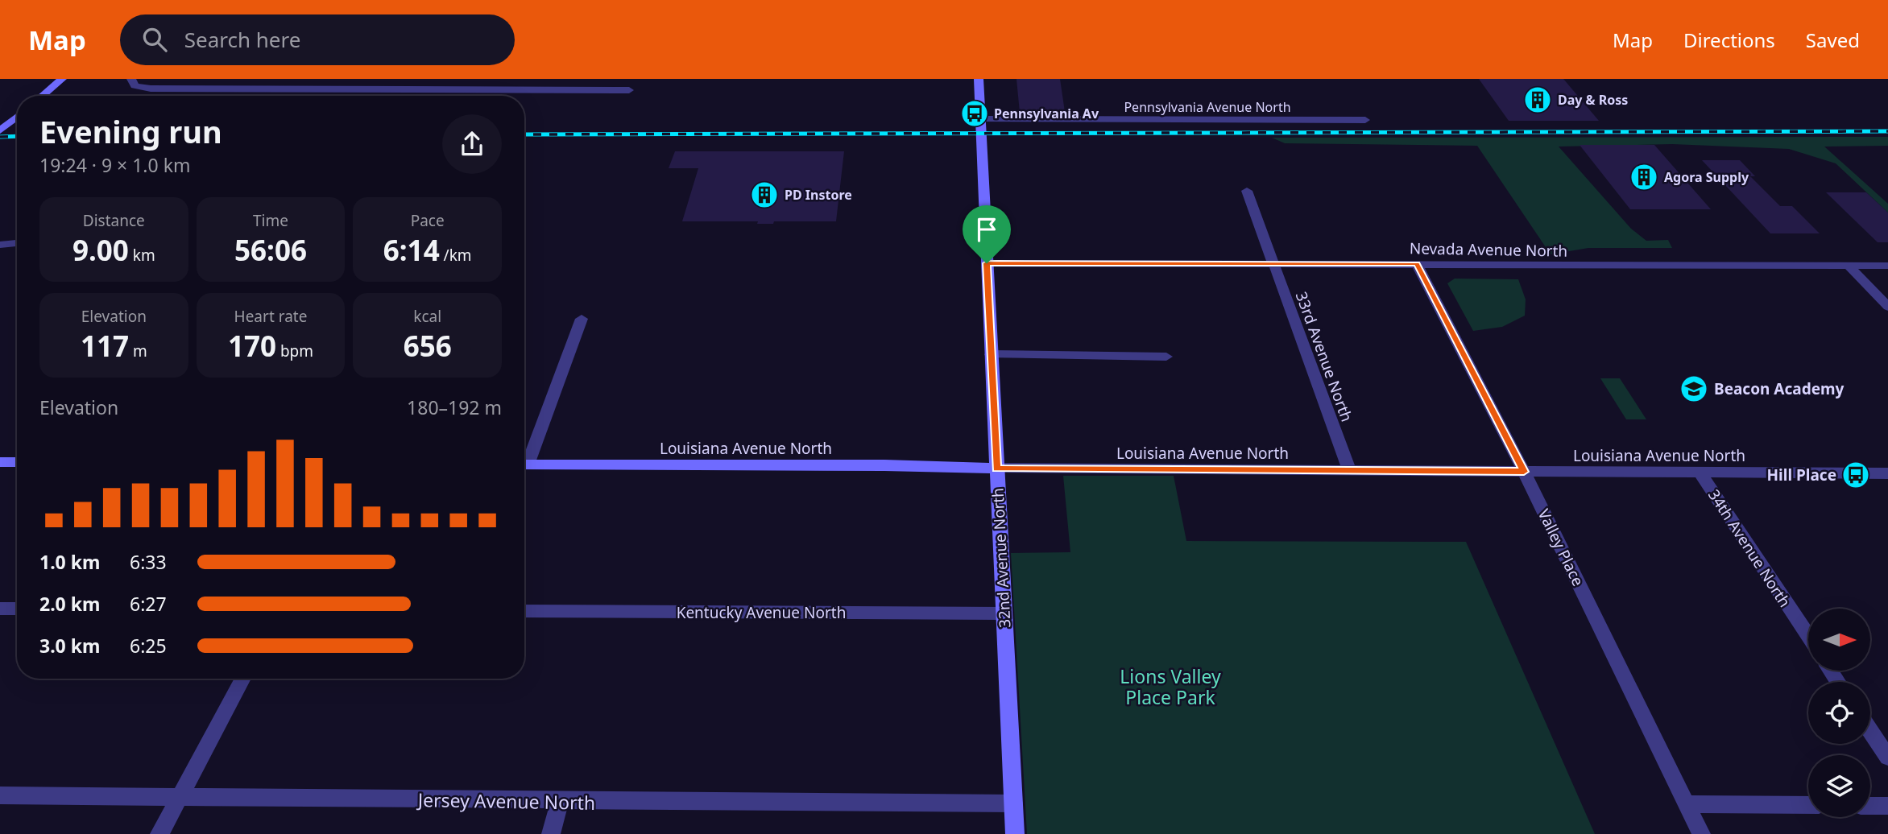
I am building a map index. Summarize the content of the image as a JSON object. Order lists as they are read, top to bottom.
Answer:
{
  "streets": {
    "street": [
      "Pennsylvania Avenue North",
      "Nevada Avenue North",
      "33rd Avenue North",
      "Louisiana Avenue North",
      "Valley Place",
      "34th Avenue North",
      "32nd Avenue North",
      "Kentucky Avenue North",
      "Jersey Avenue North"
    ]
  },
  "crossings": [
    ["Pennsylvania Avenue North", "32nd Avenue North"],
    ["Nevada Avenue North", "33rd Avenue North"],
    ["Nevada Avenue North", "Valley Place"],
    ["Nevada Avenue North", "32nd Avenue North"],
    ["33rd Avenue North", "Louisiana Avenue North"],
    ["Louisiana Avenue North", "Valley Place"],
    ["Louisiana Avenue North", "34th Avenue North"],
    ["Louisiana Avenue North", "32nd Avenue North"],
    ["32nd Avenue North", "Kentucky Avenue North"],
    ["32nd Avenue North", "Jersey Avenue North"]
  ],
  "parks": ["Lions Valley Place Park"],
  "places": {
    "building": ["Day & Ross", "Agora Supply", "PD Instore"],
    "bus stop": ["Pennsylvania Av", "Hill Place"],
    "school or university": ["Beacon Academy"]
  },
  "north": "right",
  "page": {
    "header": "Map",
    "search": "Search here",
    "nav": ["Map", "Directions", "Saved"],
    "heading": ["Evening run", "19:24 · 9 × 1.0 km"],
    "stats": [
      ["Distance", "9.00 km"],
      ["Time", "56:06"],
      ["Pace", "6:14 /km"],
      ["Elevation", "117 m"],
      ["Heart rate", "170 bpm"],
      ["kcal", "656"]
    ],
    "chart": ["Elevation", "180–192 m"],
    "list": [
      {
        "name": "1.0 km",
        "note": "6:33"
      },
      {
        "name": "2.0 km",
        "note": "6:27"
      },
      {
        "name": "3.0 km",
        "note": "6:25"
      }
    ]
  }
}
